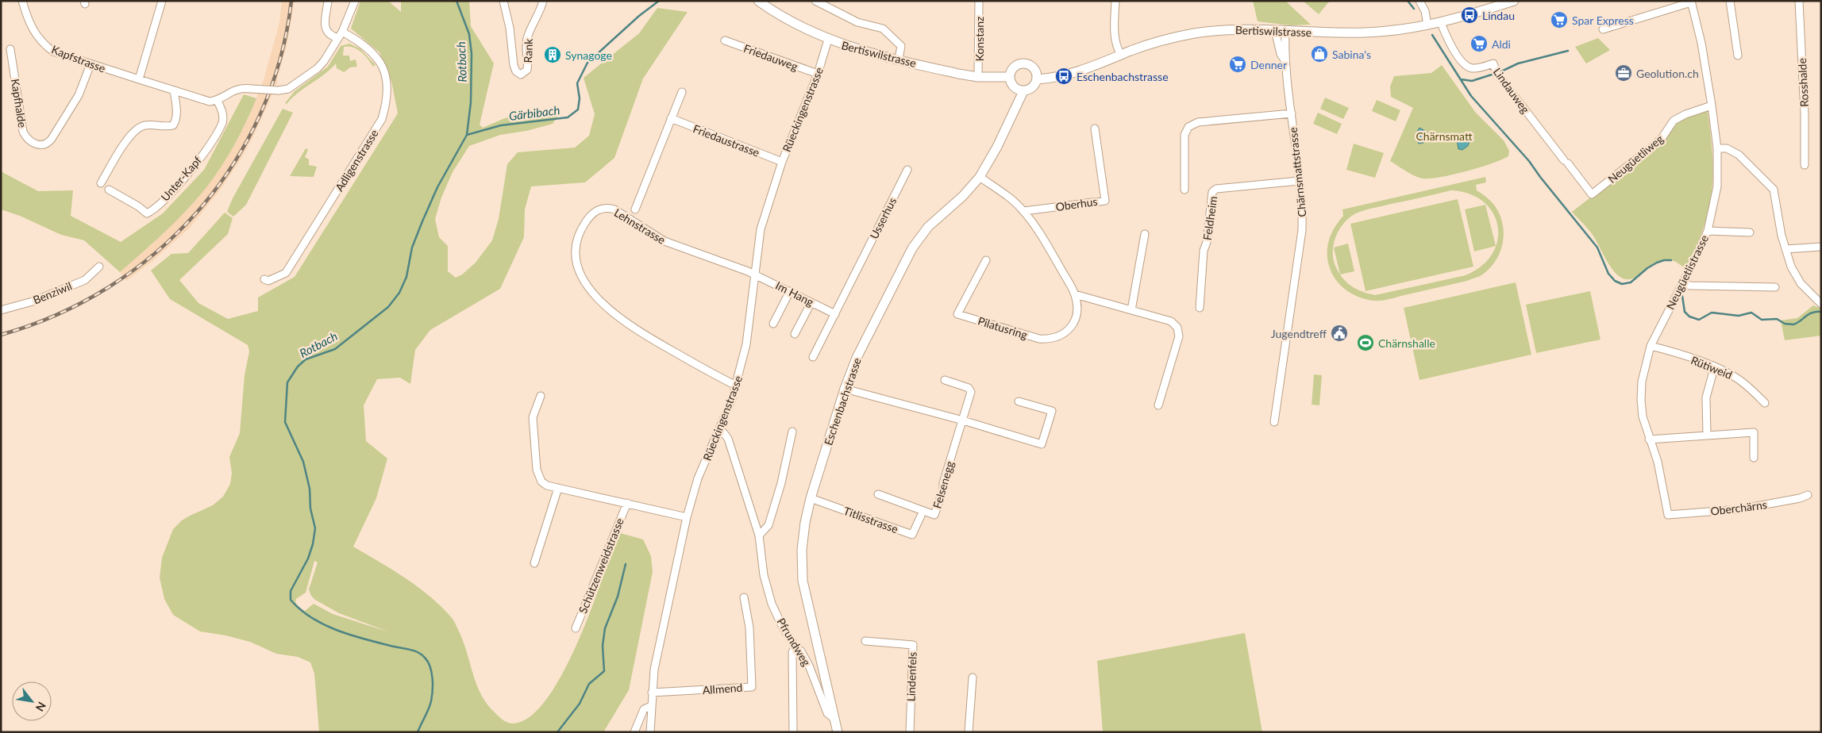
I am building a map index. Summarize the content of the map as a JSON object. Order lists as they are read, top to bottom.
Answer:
{
  "streets": {
    "main road": ["Bertiswilstrasse", "Eschenbachstrasse"],
    "street": [
      "Konstanz",
      "Rank",
      "Friedauweg",
      "Kapfstrasse",
      "Rosshalde",
      "Lindauweg",
      "Kapfhalde",
      "Rüeckingenstrasse",
      "Friedaustrasse",
      "Neugüetliweg",
      "Adligenstrasse",
      "Chärnsmattstrasse",
      "Unter-Kapf",
      "Oberhus",
      "Usserhus",
      "Feldheim",
      "Lehnstrasse",
      "Neugüetlistrasse",
      "Benziwil",
      "Im Hang",
      "Pilatusring",
      "Rütiweid",
      "Felsenegg",
      "Oberchärns",
      "Titlisstrasse",
      "Schützenweidstrasse",
      "Pfrundweg",
      "Lindenfels",
      "Allmend"
    ]
  },
  "crossings": [
    ["Bertiswilstrasse", "Konstanz"],
    ["Bertiswilstrasse", "Lindauweg"],
    ["Bertiswilstrasse", "Rüeckingenstrasse"],
    ["Bertiswilstrasse", "Chärnsmattstrasse"],
    ["Bertiswilstrasse", "Eschenbachstrasse"],
    ["Friedauweg", "Rüeckingenstrasse"],
    ["Kapfstrasse", "Kapfhalde"],
    ["Kapfstrasse", "Unter-Kapf"],
    ["Lindauweg", "Neugüetliweg"],
    ["Rüeckingenstrasse", "Friedaustrasse"],
    ["Rüeckingenstrasse", "Lehnstrasse"],
    ["Rüeckingenstrasse", "Im Hang"],
    ["Rüeckingenstrasse", "Schützenweidstrasse"],
    ["Rüeckingenstrasse", "Pfrundweg"],
    ["Rüeckingenstrasse", "Allmend"],
    ["Neugüetliweg", "Neugüetlistrasse"],
    ["Chärnsmattstrasse", "Feldheim"],
    ["Oberhus", "Pilatusring"],
    ["Usserhus", "Im Hang"],
    ["Lehnstrasse", "Im Hang"],
    ["Neugüetlistrasse", "Rütiweid"],
    ["Neugüetlistrasse", "Oberchärns"],
    ["Pilatusring", "Eschenbachstrasse"],
    ["Eschenbachstrasse", "Titlisstrasse"],
    ["Eschenbachstrasse", "Pfrundweg"]
  ],
  "water": ["Rotbach", "Gärbibach"],
  "parks": ["Chärnsmatt"],
  "places": {
    "bus stop": ["Lindau", "Eschenbachstrasse"],
    "supermarket": ["Spar Express", "Aldi", "Denner"],
    "shop": ["Sabina's"],
    "building": ["Synagoge"],
    "office": ["Geolution.ch"],
    "public building": ["Jugendtreff"],
    "sports": ["Chärnshalle"]
  },
  "north": "bottom right"
}
